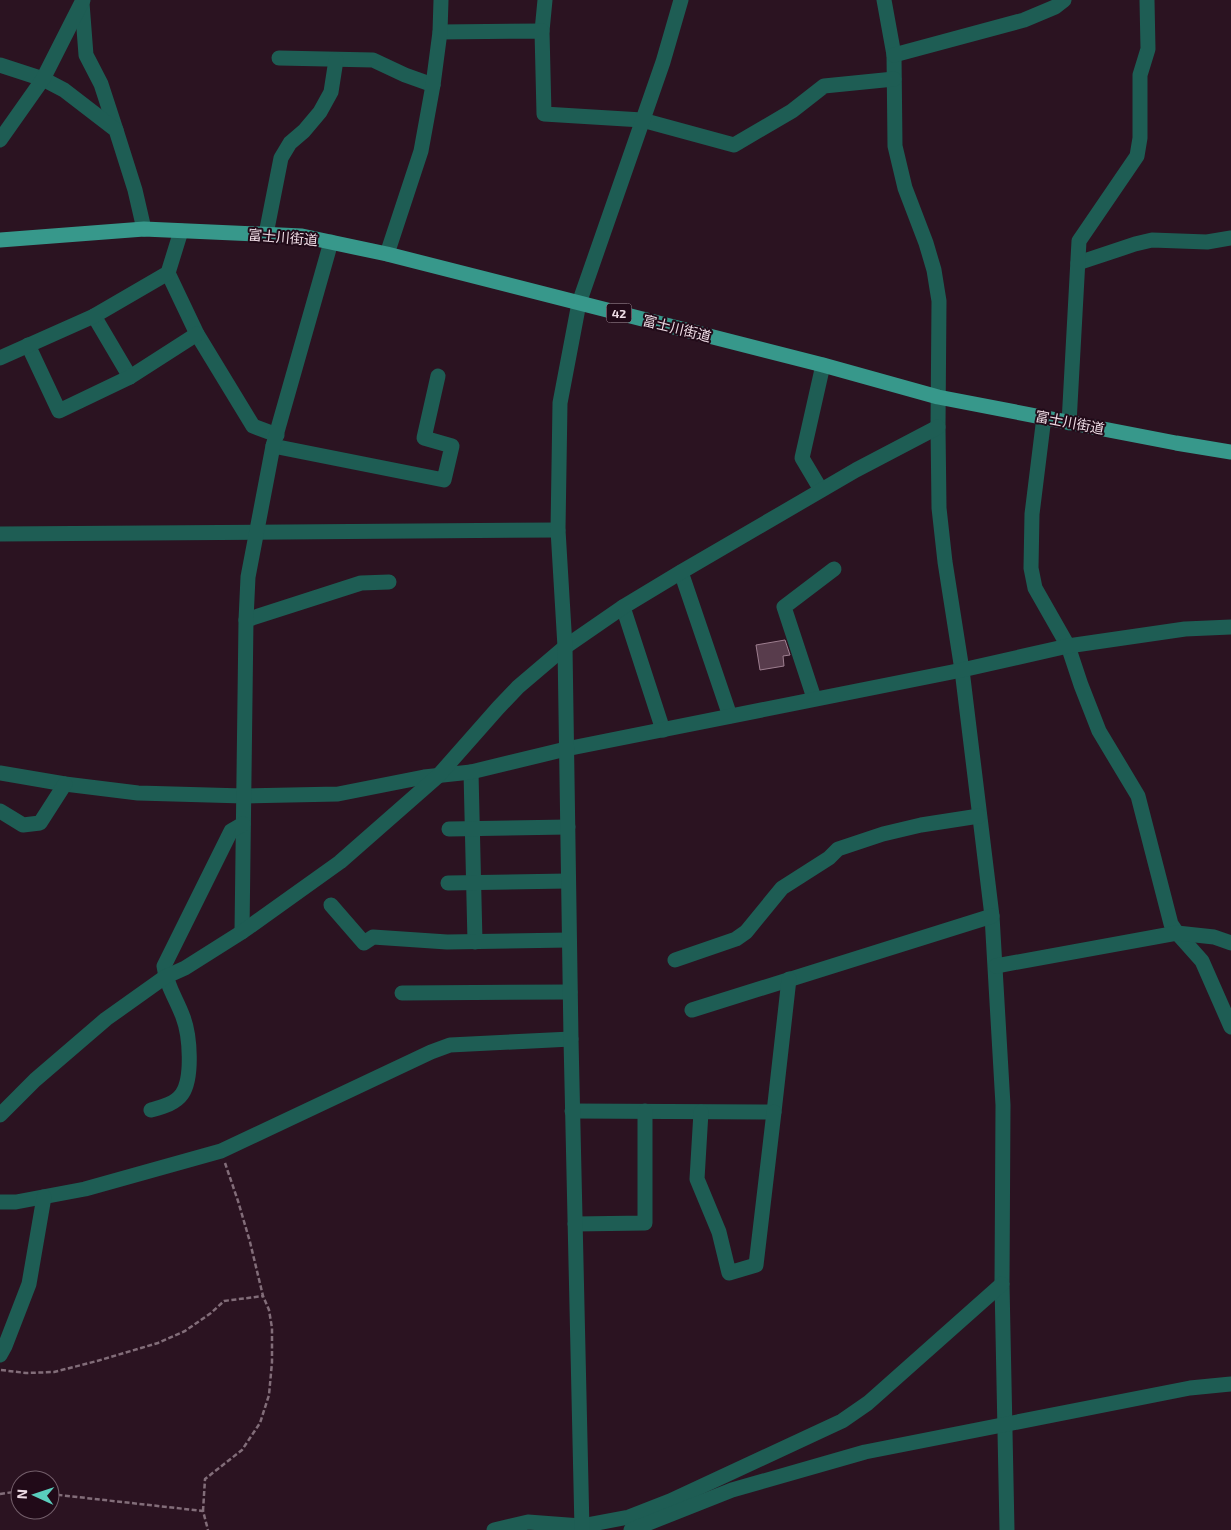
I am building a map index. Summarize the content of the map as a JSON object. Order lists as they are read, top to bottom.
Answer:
{
  "streets": {
    "main road": ["富士川街道", "42"]
  },
  "north": "left"
}
